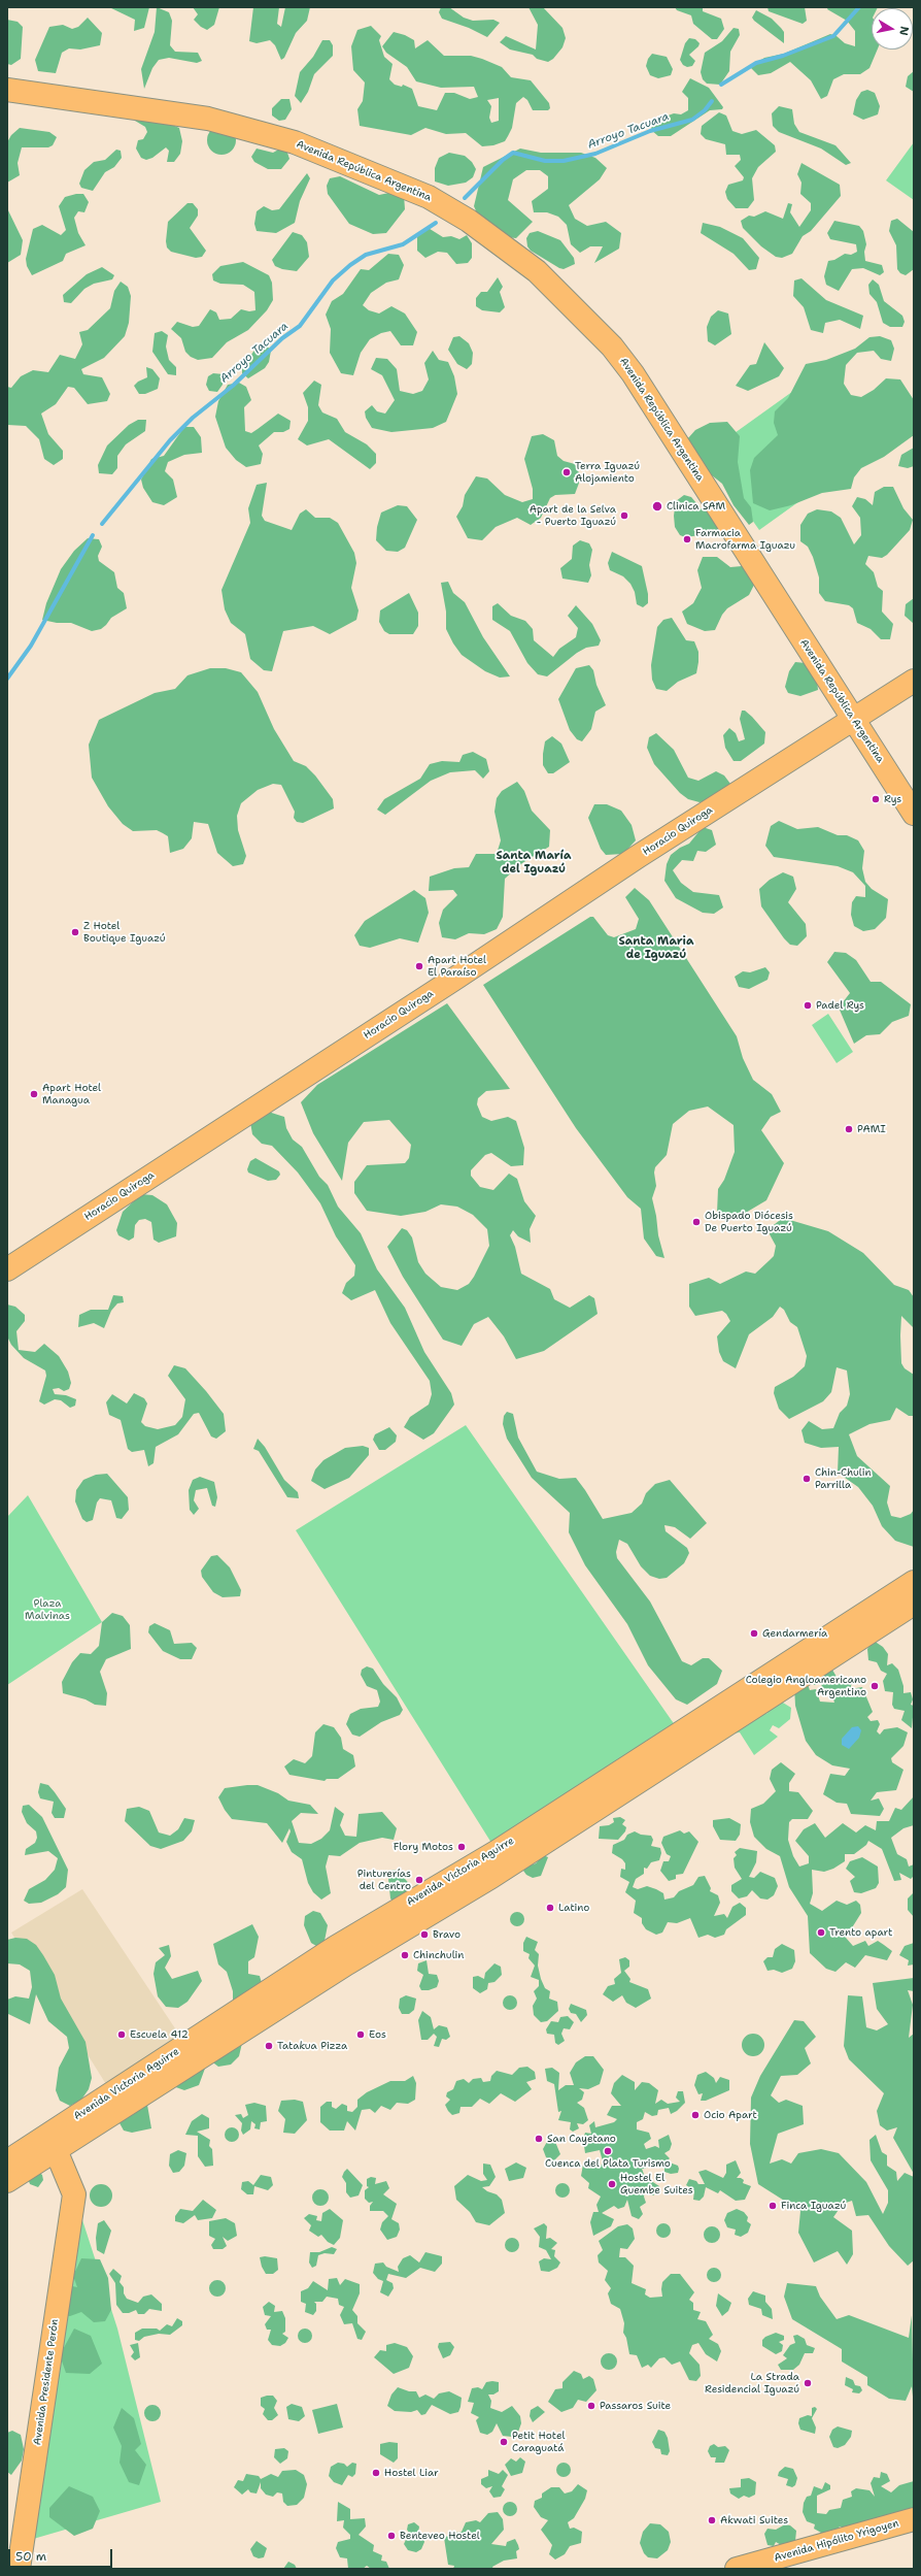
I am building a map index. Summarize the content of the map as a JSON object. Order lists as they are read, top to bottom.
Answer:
{
  "streets": {
    "main road": [
      "Avenida República Argentina",
      "Horacio Quiroga",
      "Avenida Victoria Aguirre",
      "Avenida Presidente Perón",
      "Avenida Hipólito Yrigoyen"
    ]
  },
  "crossings": [
    ["Avenida República Argentina", "Horacio Quiroga"],
    ["Avenida Victoria Aguirre", "Avenida Presidente Perón"]
  ],
  "districts": ["Santa María del Iguazú", "Santa Maria de Iguazú"],
  "water": ["Arroyo Tacuara"],
  "parks": ["Plaza Malvinas"],
  "places": [
    "Terra Iguazú Alojamiento",
    "Clinica SAM",
    "Apart de la Selva - Puerto Iguazú",
    "Farmacia Macrofarma Iguazu",
    "Rys",
    "Z Hotel Boutique Iguazú",
    "Apart Hotel El Paraíso",
    "Padel Rys",
    "Apart Hotel Managua",
    "PAMI",
    "Obispado Diócesis De Puerto Iguazú",
    "Chin-Chulin Parrilla",
    "Gendarmería",
    "Colegio Angloamericano Argentino",
    "Flory Motos",
    "Pinturerías del Centro",
    "Latino",
    "Trento apart",
    "Bravo",
    "Chinchulin",
    "Escuela 412",
    "Eos",
    "Tatakua Pizza",
    "Ocio Apart",
    "San Cayetano",
    "Cuenca del Plata Turismo",
    "Hostel El Guembe Suites",
    "Finca Iguazú",
    "La Strada Residencial Iguazú",
    "Passaros Suite",
    "Petit Hotel Caraguatá",
    "Hostel Liar",
    "Akwati Suites",
    "Benteveo Hostel"
  ],
  "scale_bar": "50 m",
  "north": "right"
}
